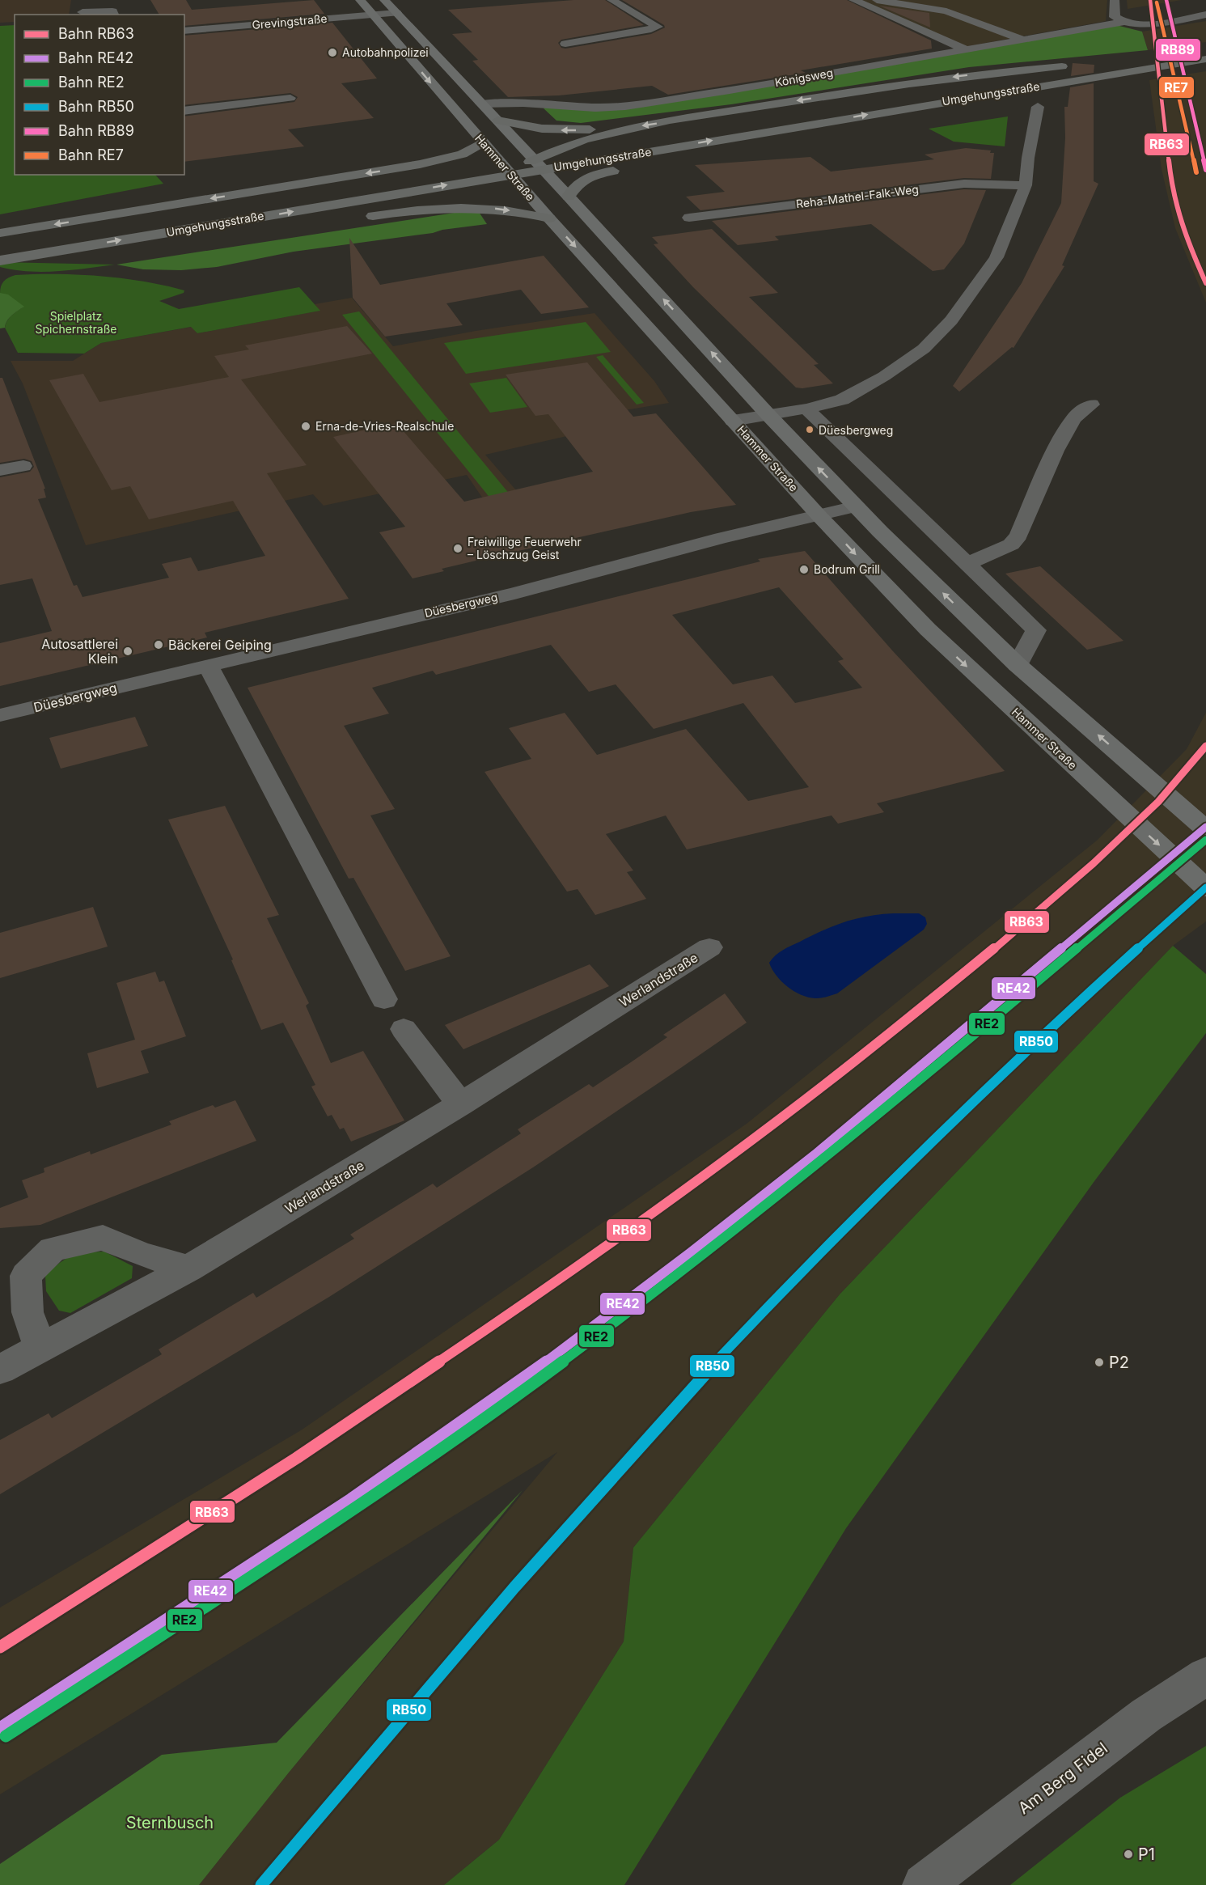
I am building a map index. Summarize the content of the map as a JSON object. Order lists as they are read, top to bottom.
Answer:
{
  "streets": {
    "highway": ["Umgehungsstraße"],
    "main road": ["Hammer Straße"],
    "street": [
      "Grevingstraße",
      "Königsweg",
      "Reha-Mathel-Falk-Weg",
      "Düesbergweg",
      "Werlandstraße",
      "Am Berg Fidel"
    ]
  },
  "crossings": [
    ["Grevingstraße", "Hammer Straße"],
    ["Königsweg", "Hammer Straße"],
    ["Hammer Straße", "Düesbergweg"]
  ],
  "parks": ["Spielplatz Spichernstraße", "Sternbusch"],
  "places": [
    "Autobahnpolizei",
    "Erna-de-Vries-Realschule",
    "Düesbergweg",
    "Freiwillige Feuerwehr – Löschzug Geist",
    "Bodrum Grill",
    "Bäckerei Geiping",
    "Autosattlerei Klein",
    "P2",
    "P1"
  ],
  "lines": [
    "rail line RB63",
    "rail line RB89",
    "rail line RE7",
    "rail line RE42",
    "rail line RE2",
    "rail line RB50"
  ],
  "legend": [
    "Bahn RB63",
    "Bahn RE42",
    "Bahn RE2",
    "Bahn RB50",
    "Bahn RB89",
    "Bahn RE7"
  ]
}
